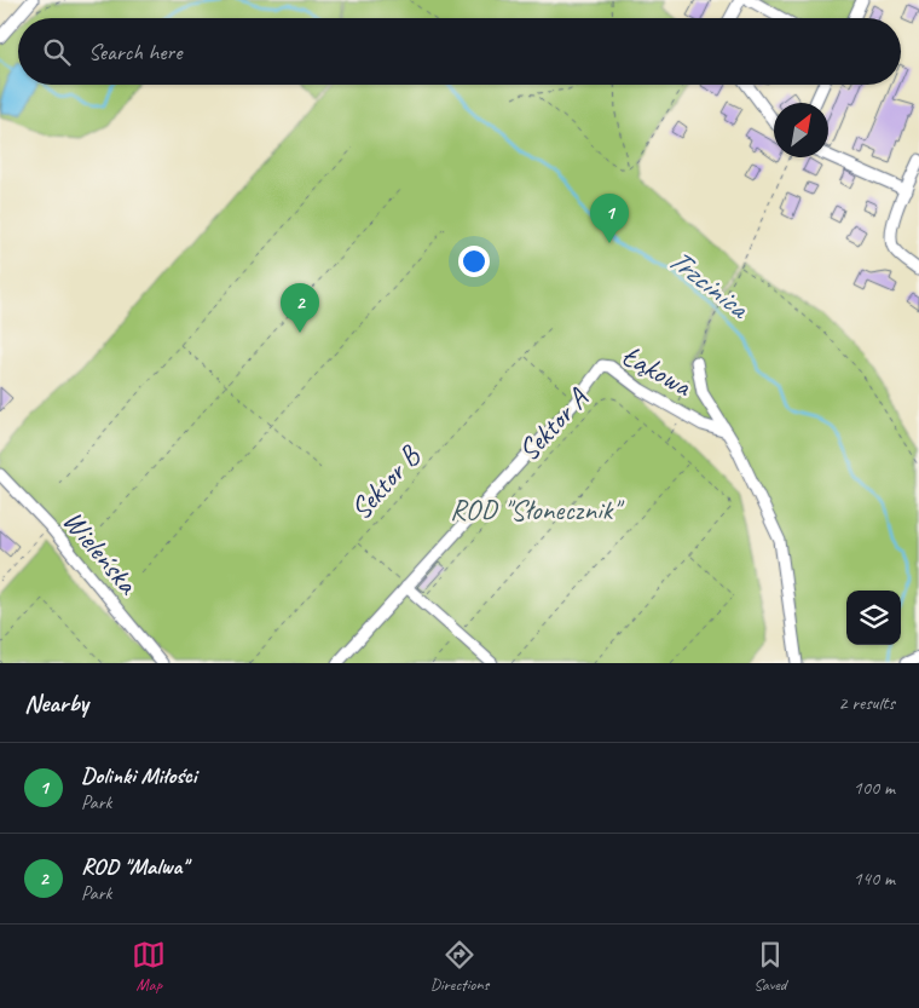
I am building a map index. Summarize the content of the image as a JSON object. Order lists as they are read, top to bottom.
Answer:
{
  "streets": {
    "street": ["Łąkowa", "Wieleńska"],
    "path": ["Sektor A", "Sektor B"]
  },
  "water": ["Trzcinica"],
  "parks": ["ROD \"Słonecznik\""],
  "north": "top right",
  "page": {
    "search": "Search here",
    "pins": ["1", "2"],
    "heading": ["Nearby", "2 results"],
    "list": [
      {
        "mark": "1",
        "name": "Dolinki Miłości",
        "note": "Park",
        "value": "100 m"
      },
      {
        "mark": "2",
        "name": "ROD \"Malwa\"",
        "note": "Park",
        "value": "140 m"
      }
    ],
    "nav": ["Map", "Directions", "Saved"]
  }
}
